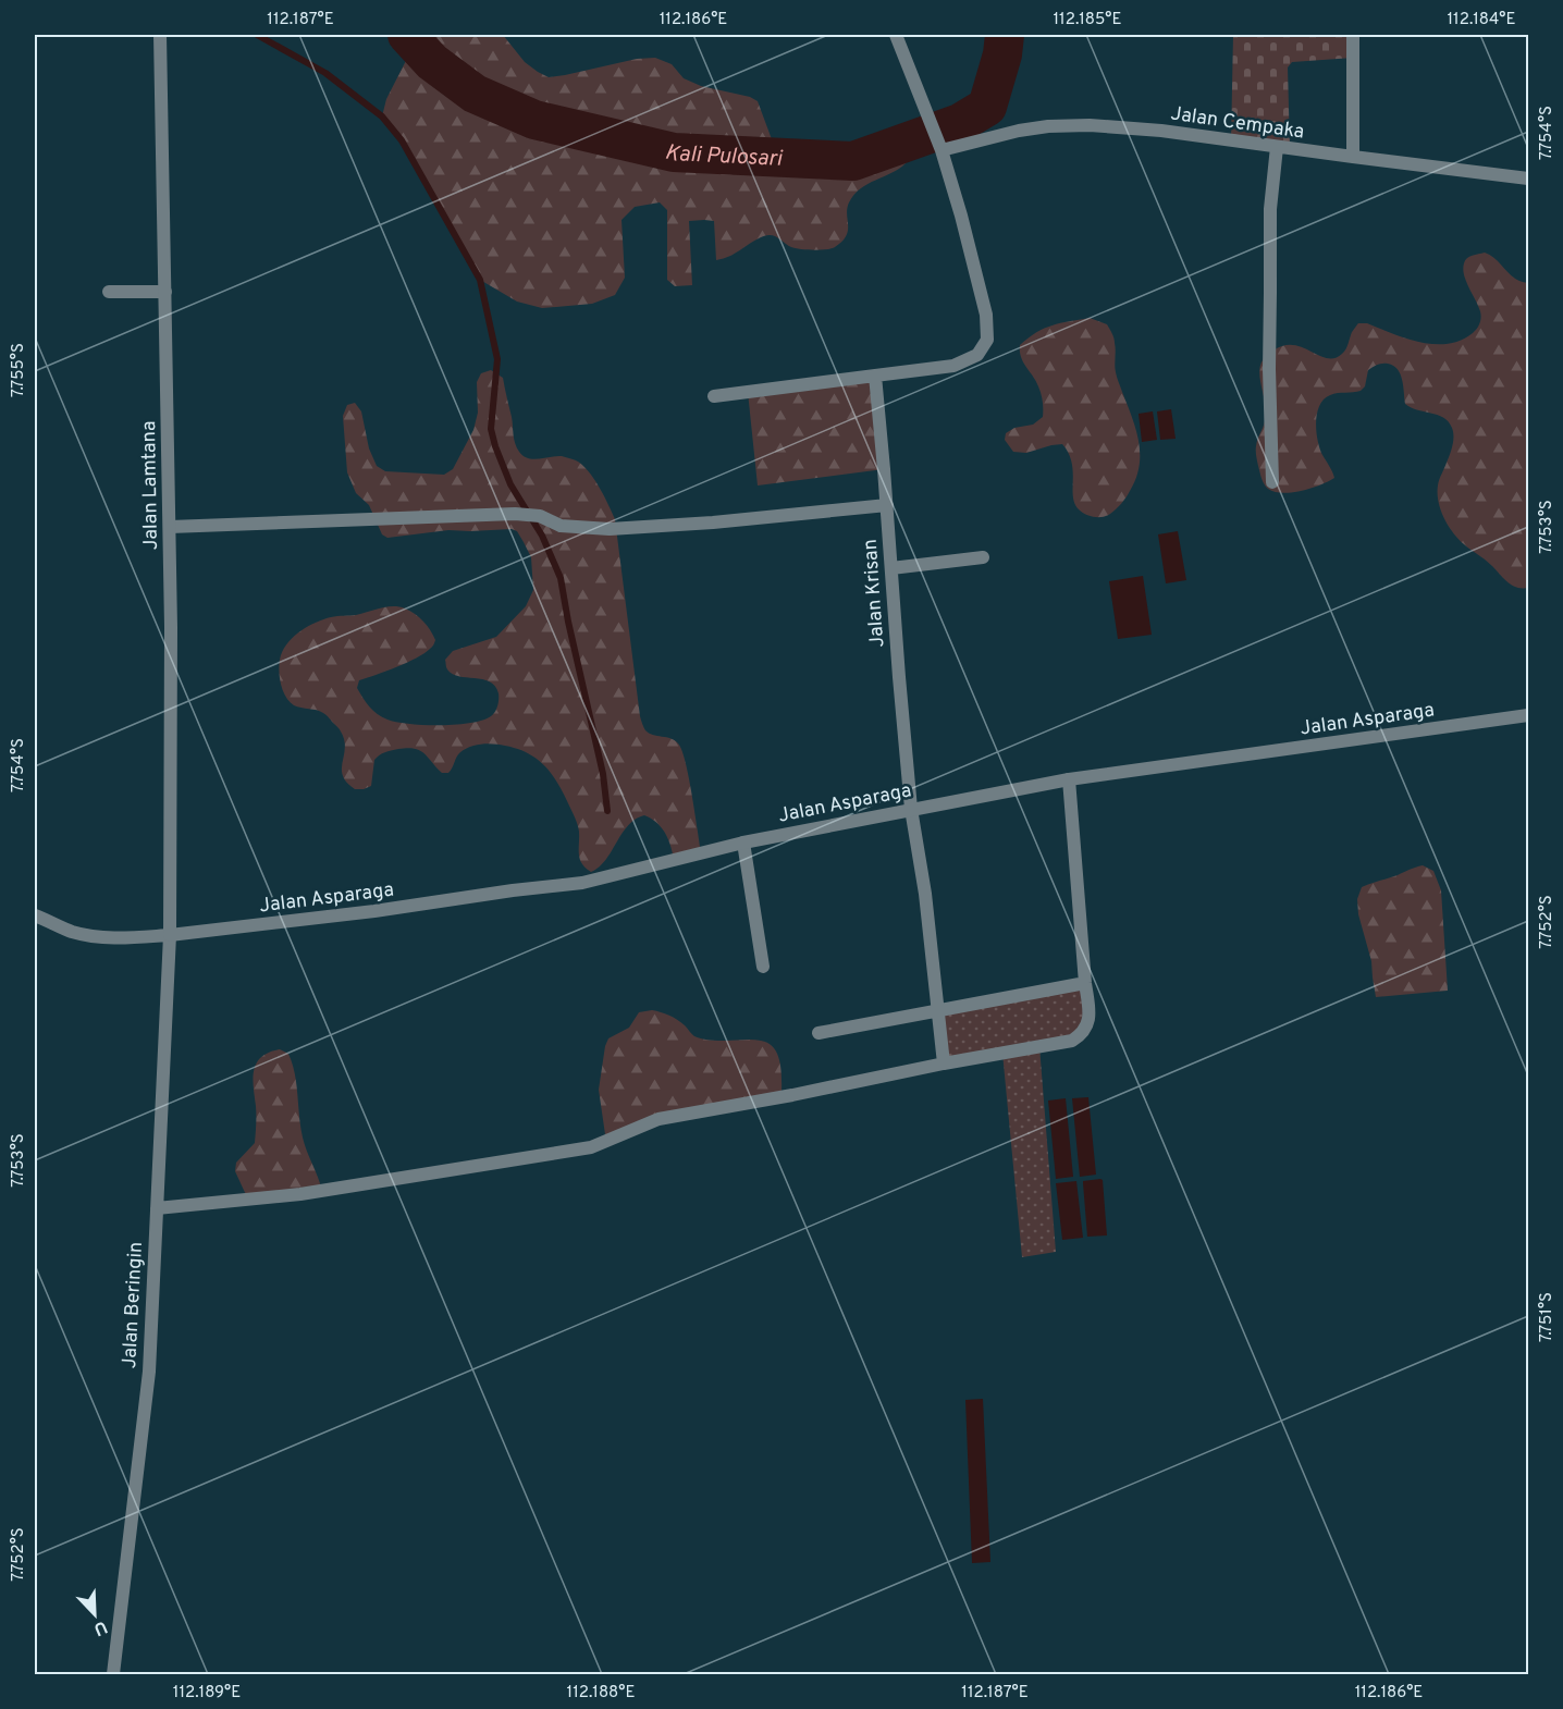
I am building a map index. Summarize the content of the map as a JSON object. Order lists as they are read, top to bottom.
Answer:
{
  "streets": {
    "street": [
      "Jalan Cempaka",
      "Jalan Lamtana",
      "Jalan Krisan",
      "Jalan Asparaga",
      "Jalan Beringin"
    ]
  },
  "crossings": [
    ["Jalan Lamtana", "Jalan Asparaga"],
    ["Jalan Lamtana", "Jalan Beringin"],
    ["Jalan Krisan", "Jalan Asparaga"],
    ["Jalan Asparaga", "Jalan Beringin"]
  ],
  "water": ["Kali Pulosari"],
  "north": "bottom right",
  "coordinates": [
    "112.187°E",
    "112.186°E",
    "112.185°E",
    "112.184°E",
    "7.754°S",
    "7.755°S",
    "7.753°S",
    "7.752°S",
    "7.751°S",
    "112.189°E",
    "112.188°E"
  ]
}
